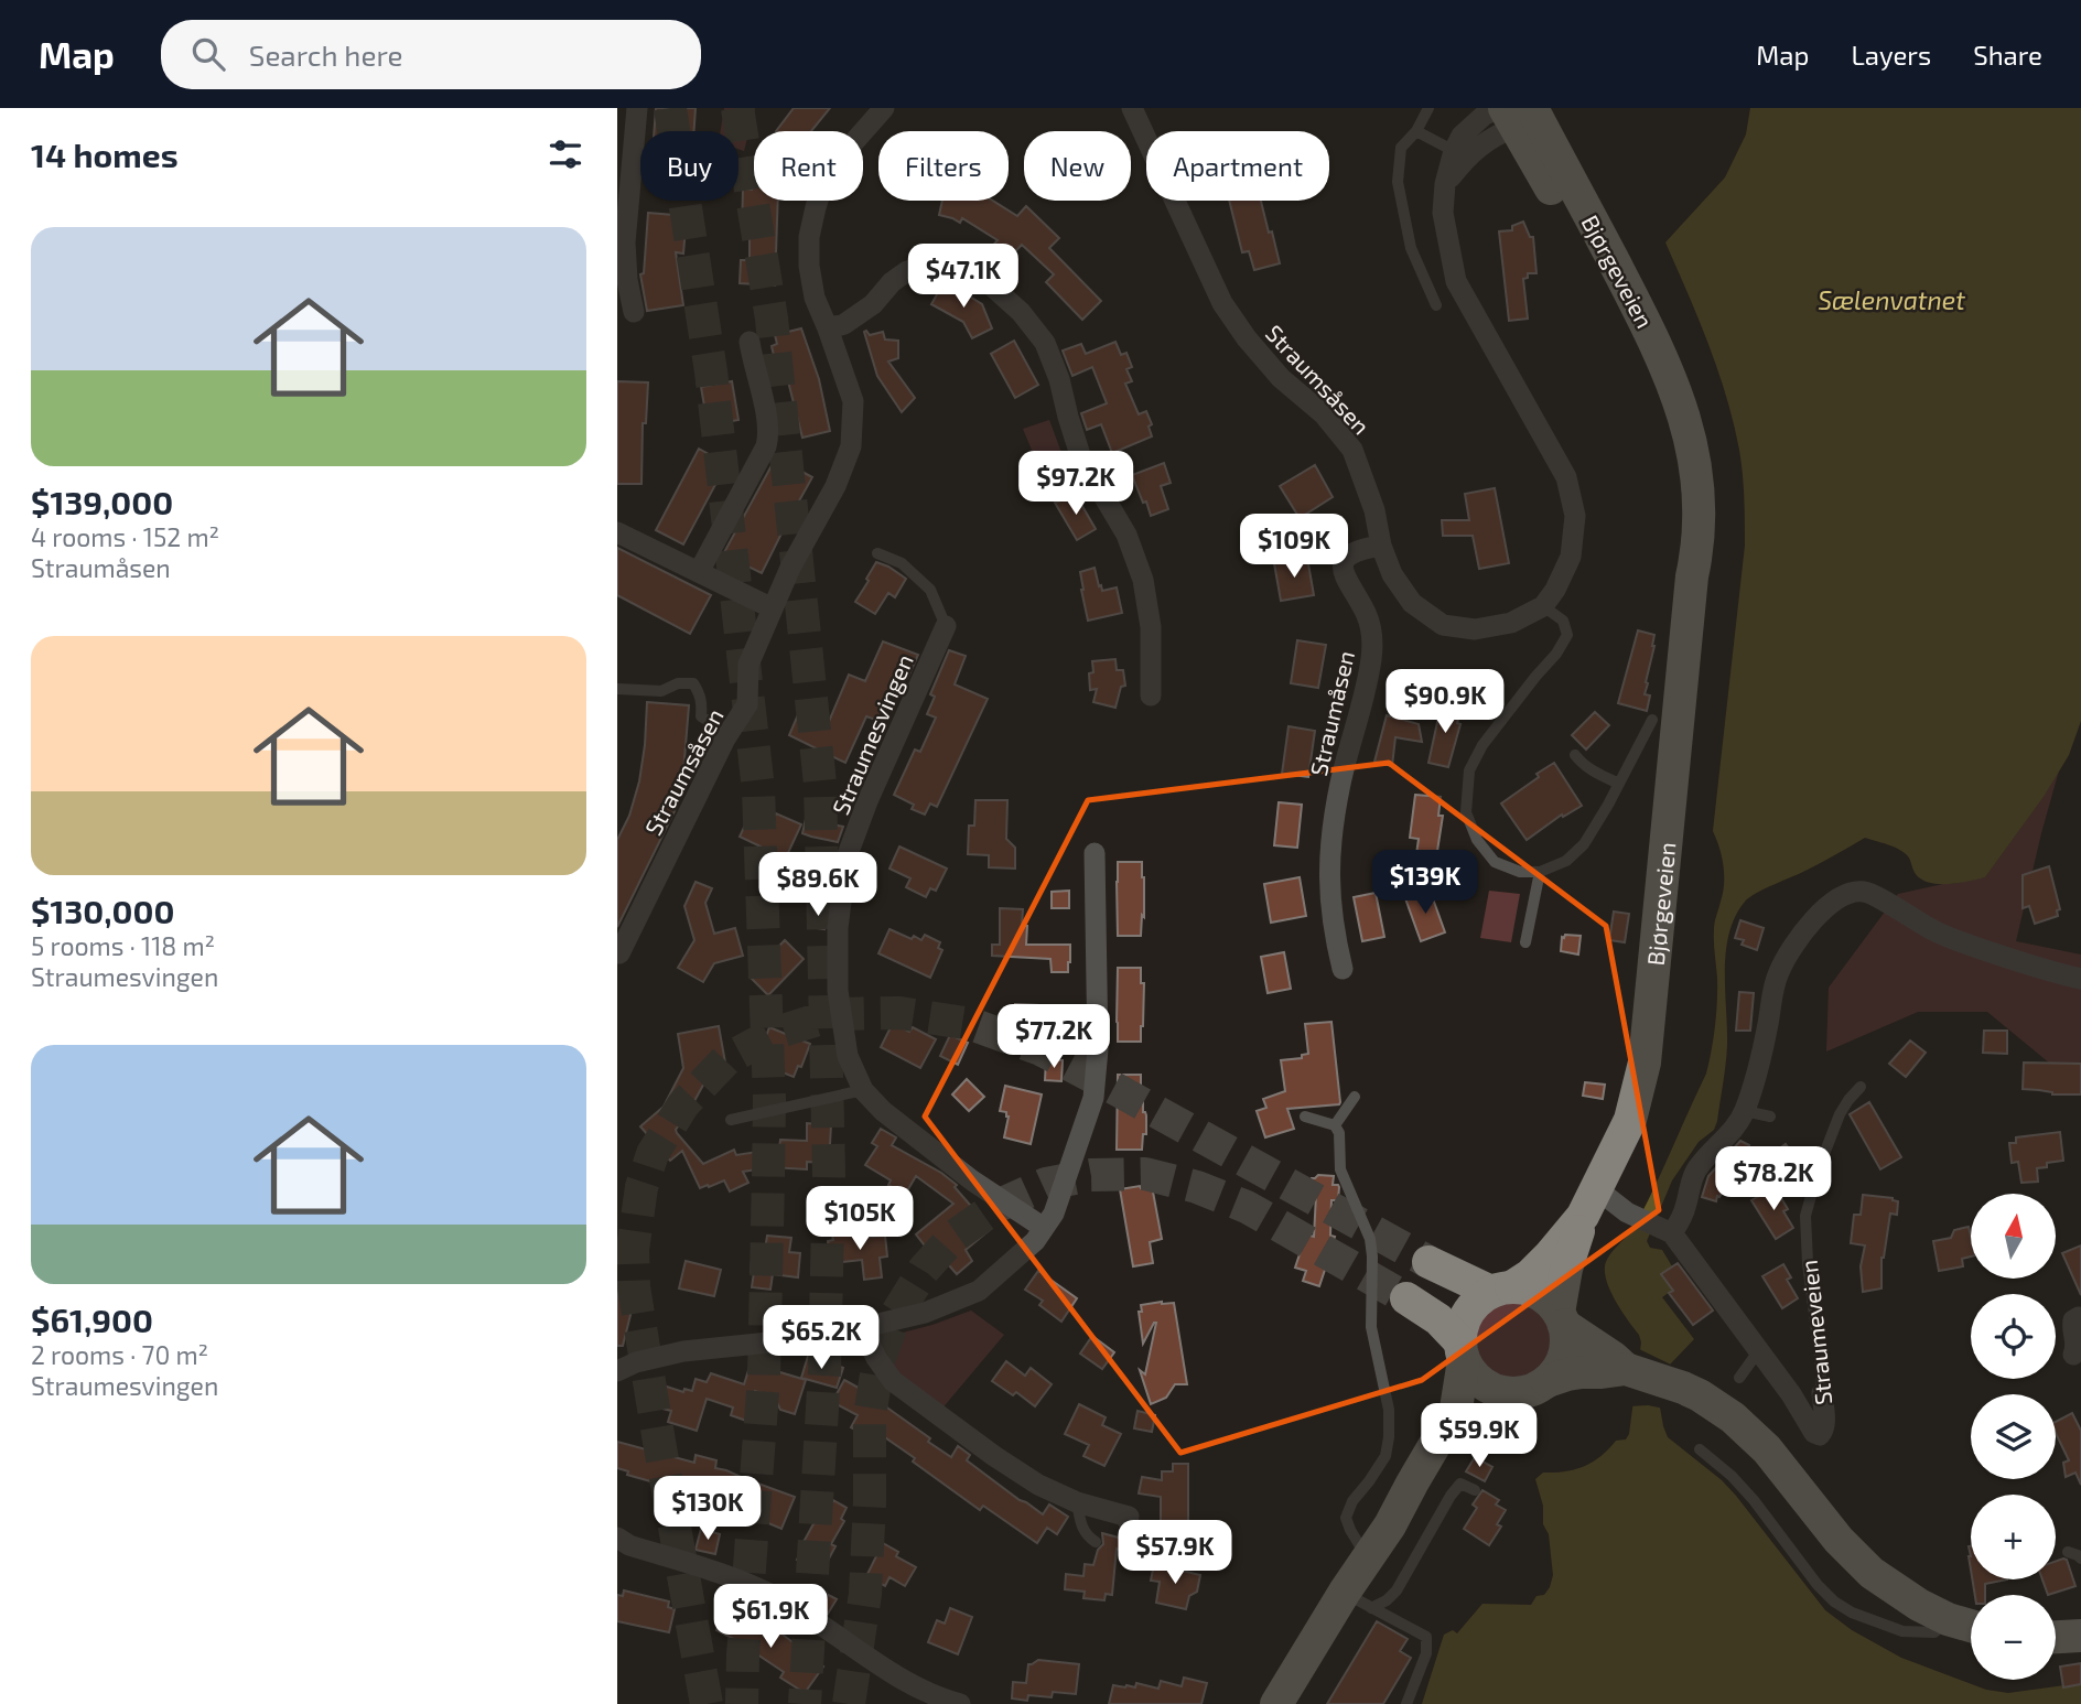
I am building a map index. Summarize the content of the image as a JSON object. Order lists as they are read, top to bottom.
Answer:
{
  "streets": {
    "main road": ["Bjørgeveien"],
    "street": [
      "Straumsåsen",
      "Straumåsen",
      "Straumesvingen",
      "Straumeveien"
    ]
  },
  "crossings": [
    ["Bjørgeveien", "Straumeveien"],
    ["Straumsåsen", "Straumåsen"]
  ],
  "water": ["Sælenvatnet"],
  "north": "top",
  "page": {
    "header": "Map",
    "search": "Search here",
    "nav": ["Map", "Layers", "Share"],
    "heading": "14 homes",
    "chip": [
      "Buy",
      "Rent",
      "Filters",
      "New",
      "Apartment"
    ],
    "list": [
      {
        "name": "$139,000",
        "note": "4 rooms · 152 m² · Straumåsen"
      },
      {
        "name": "$130,000",
        "note": "5 rooms · 118 m² · Straumesvingen"
      },
      {
        "name": "$61,900",
        "note": "2 rooms · 70 m² · Straumesvingen"
      }
    ],
    "price": [
      "$47.1K",
      "$97.2K",
      "$109K",
      "$90.9K",
      "$139K",
      "$89.6K",
      "$77.2K",
      "$78.2K",
      "$105K",
      "$65.2K",
      "$59.9K",
      "$130K",
      "$57.9K",
      "$61.9K"
    ],
    "map_buttons": ["+", "−"]
  }
}
